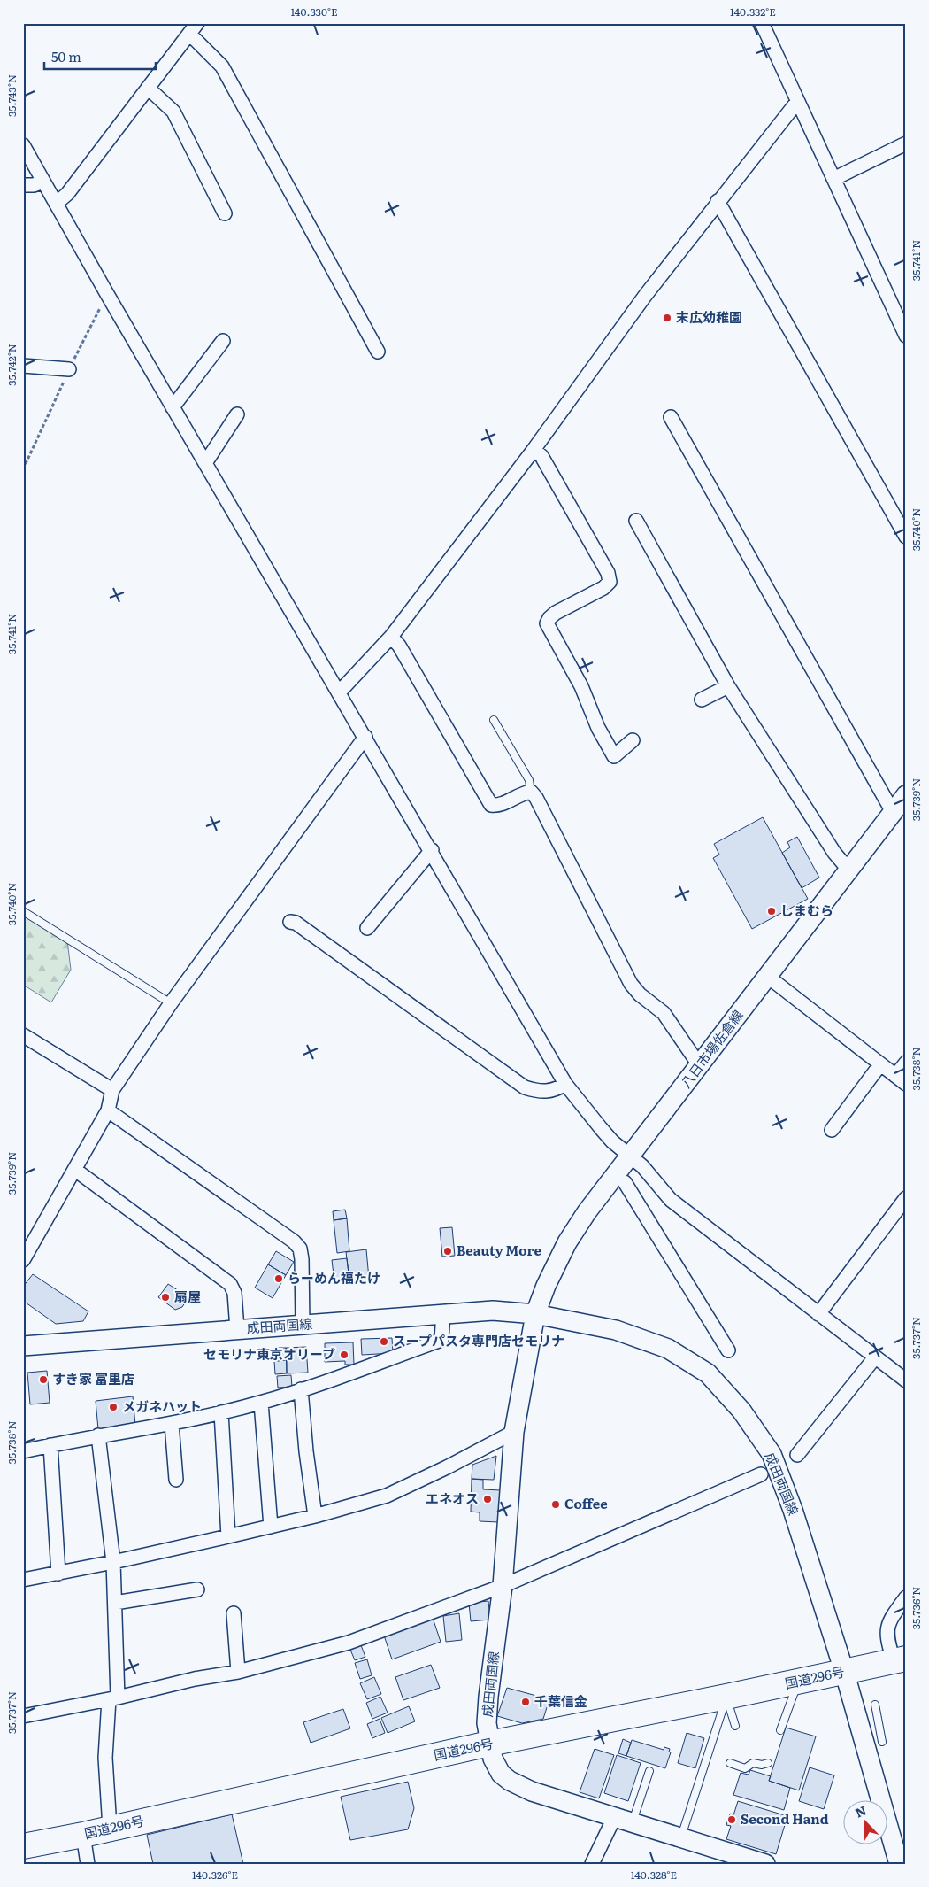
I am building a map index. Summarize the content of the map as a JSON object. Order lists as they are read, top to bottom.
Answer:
{
  "streets": {
    "highway": ["国道296号"],
    "main road": ["八日市場佐倉線", "成田両国線"]
  },
  "crossings": [
    ["八日市場佐倉線", "成田両国線"],
    ["成田両国線", "国道296号"]
  ],
  "places": [
    "末広幼稚園",
    "しまむら",
    "Beauty More",
    "らーめん福たけ",
    "扇屋",
    "スープパスタ専門店セモリナ",
    "セモリナ東京オリーブ",
    "すき家 富里店",
    "メガネハット",
    "エネオス",
    "Coffee",
    "千葉信金",
    "Second Hand"
  ],
  "scale_bar": "50 m",
  "north": "top left",
  "coordinates": [
    "140.330°E",
    "140.332°E",
    "35.743°N",
    "35.741°N",
    "35.742°N",
    "35.740°N",
    "35.739°N",
    "35.738°N",
    "35.737°N",
    "35.736°N",
    "140.326°E",
    "140.328°E"
  ]
}
